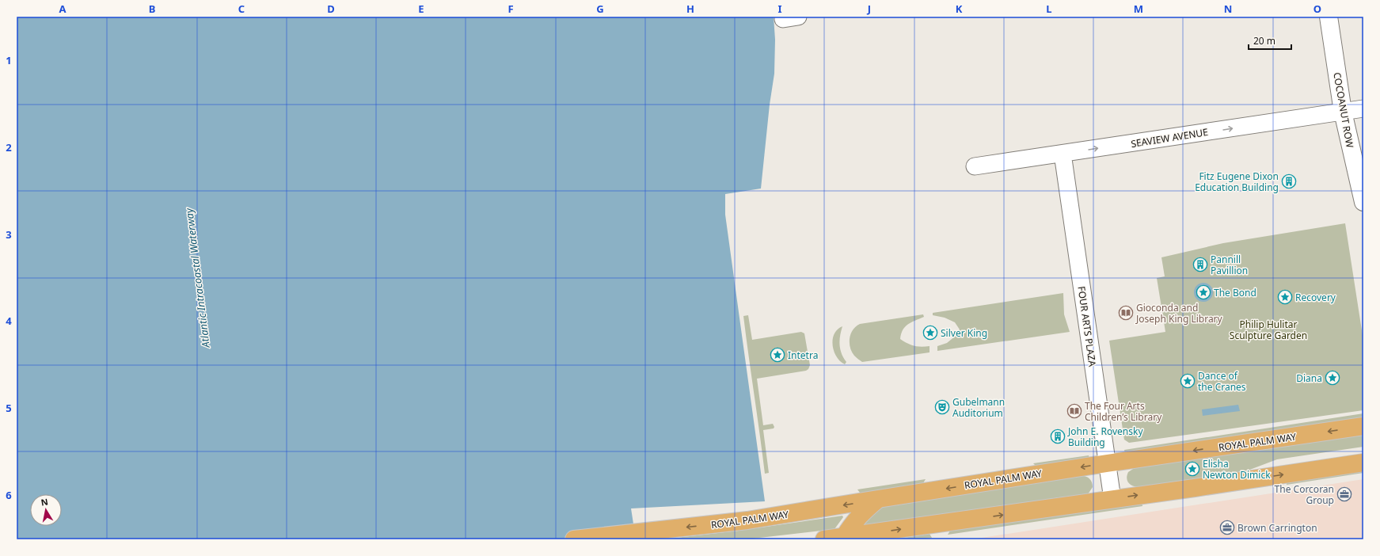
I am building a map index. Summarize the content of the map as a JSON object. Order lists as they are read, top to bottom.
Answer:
{
  "streets": {
    "main road": ["ROYAL PALM WAY"],
    "street": ["COCOANUT ROW", "SEAVIEW AVENUE", "FOUR ARTS PLAZA"]
  },
  "crossings": [
    ["COCOANUT ROW", "SEAVIEW AVENUE"],
    ["SEAVIEW AVENUE", "FOUR ARTS PLAZA"],
    ["FOUR ARTS PLAZA", "ROYAL PALM WAY"]
  ],
  "one_way": ["SEAVIEW AVENUE"],
  "water": ["Atlantic Intracoastal Waterway"],
  "parks": ["Philip Hulitar Sculpture Garden"],
  "places": {
    "building": ["Fitz Eugene Dixon Education Building", "Pannill Pavillion", "John E. Rovensky Building"],
    "place": [
      "The Bond",
      "Recovery",
      "Silver King",
      "Intetra",
      "Diana",
      "Dance of the Cranes",
      "Elisha Newton Dimick"
    ],
    "library": ["Gioconda and Joseph King Library", "The Four Arts Children’s Library"],
    "theatre": ["Gubelmann Auditorium"],
    "office": ["The Corcoran Group", "Brown Carrington"]
  },
  "scale_bar": "20 m",
  "north": "top",
  "grid": {
    "columns": [
      "A",
      "B",
      "C",
      "D",
      "E",
      "F",
      "G",
      "H",
      "I",
      "J",
      "K",
      "L",
      "M",
      "N",
      "O"
    ],
    "rows": [
      "1",
      "2",
      "3",
      "4",
      "5",
      "6"
    ]
  }
}
